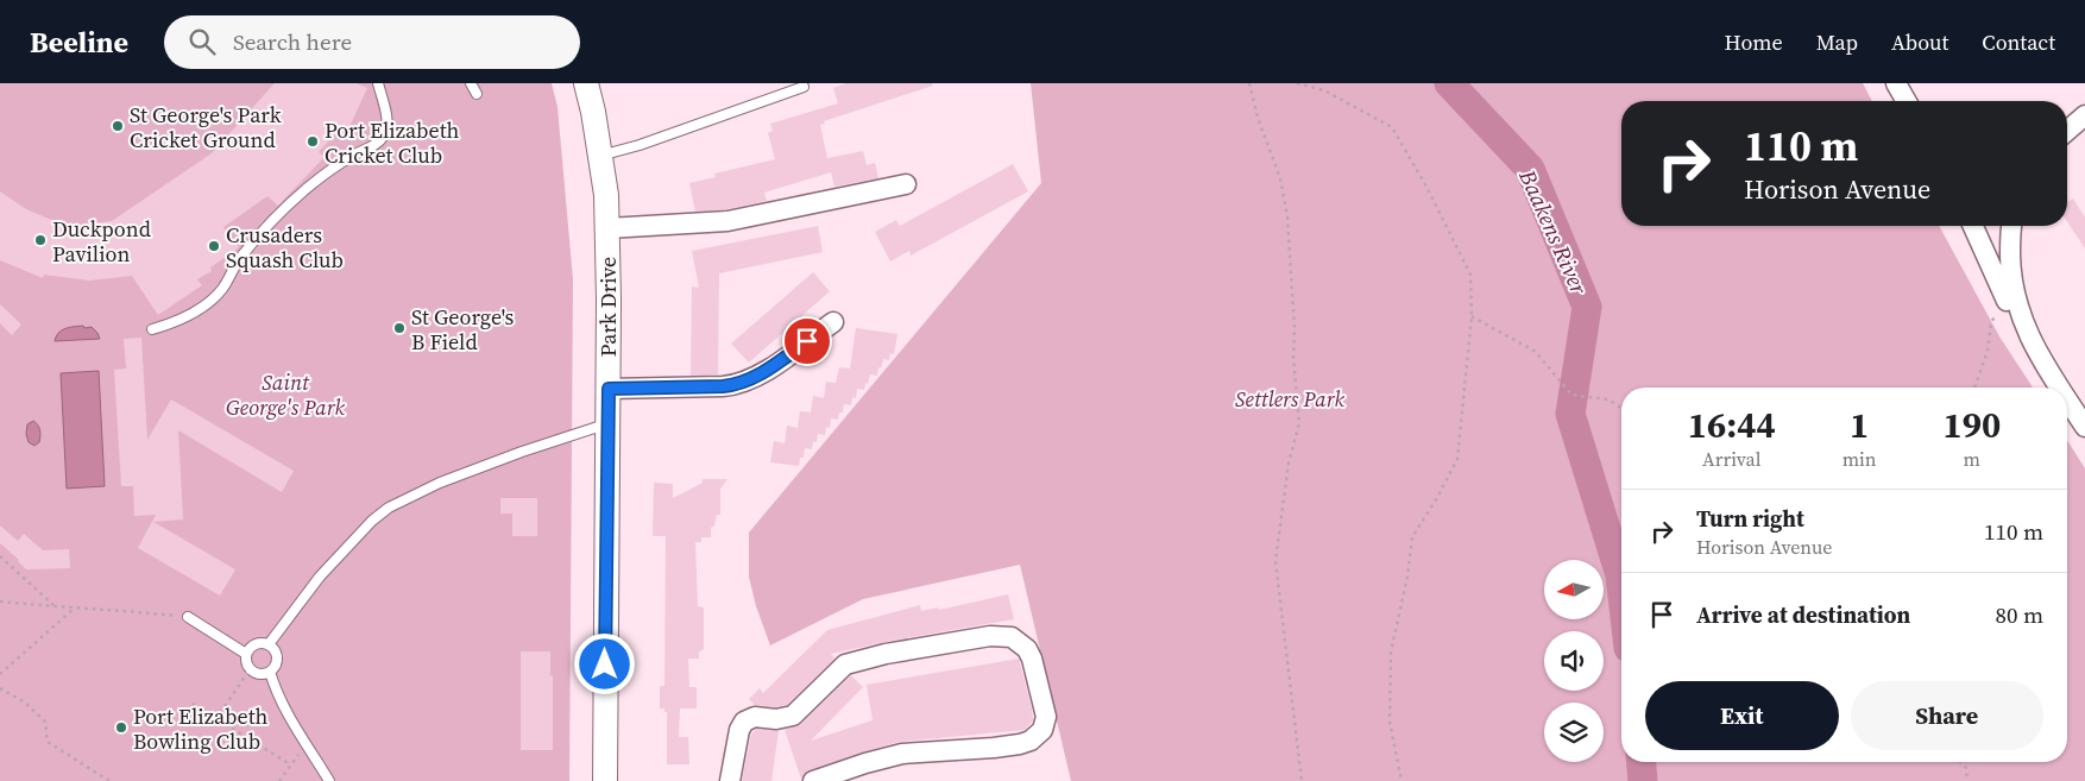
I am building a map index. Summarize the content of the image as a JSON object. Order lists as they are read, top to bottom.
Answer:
{
  "streets": {
    "street": ["Park Drive"]
  },
  "water": ["Baakens River"],
  "parks": ["Saint George's Park", "Settlers Park"],
  "places": [
    "St George's Park Cricket Ground",
    "Port Elizabeth Cricket Club",
    "Duckpond Pavilion",
    "Crusaders Squash Club",
    "St George's B Field",
    "Port Elizabeth Bowling Club"
  ],
  "north": "left",
  "page": {
    "header": "Beeline",
    "search": "Search here",
    "nav": [
      "Home",
      "Map",
      "About",
      "Contact"
    ],
    "turn": ["110 m", "Horison Avenue"],
    "eta": [
      "16:44",
      "Arrival",
      "1",
      "min",
      "190",
      "m"
    ],
    "list": [
      {
        "name": "Turn right",
        "note": "Horison Avenue",
        "value": "110 m"
      },
      {
        "name": "Arrive at destination",
        "value": "80 m"
      }
    ],
    "buttons": ["Exit", "Share"]
  }
}
